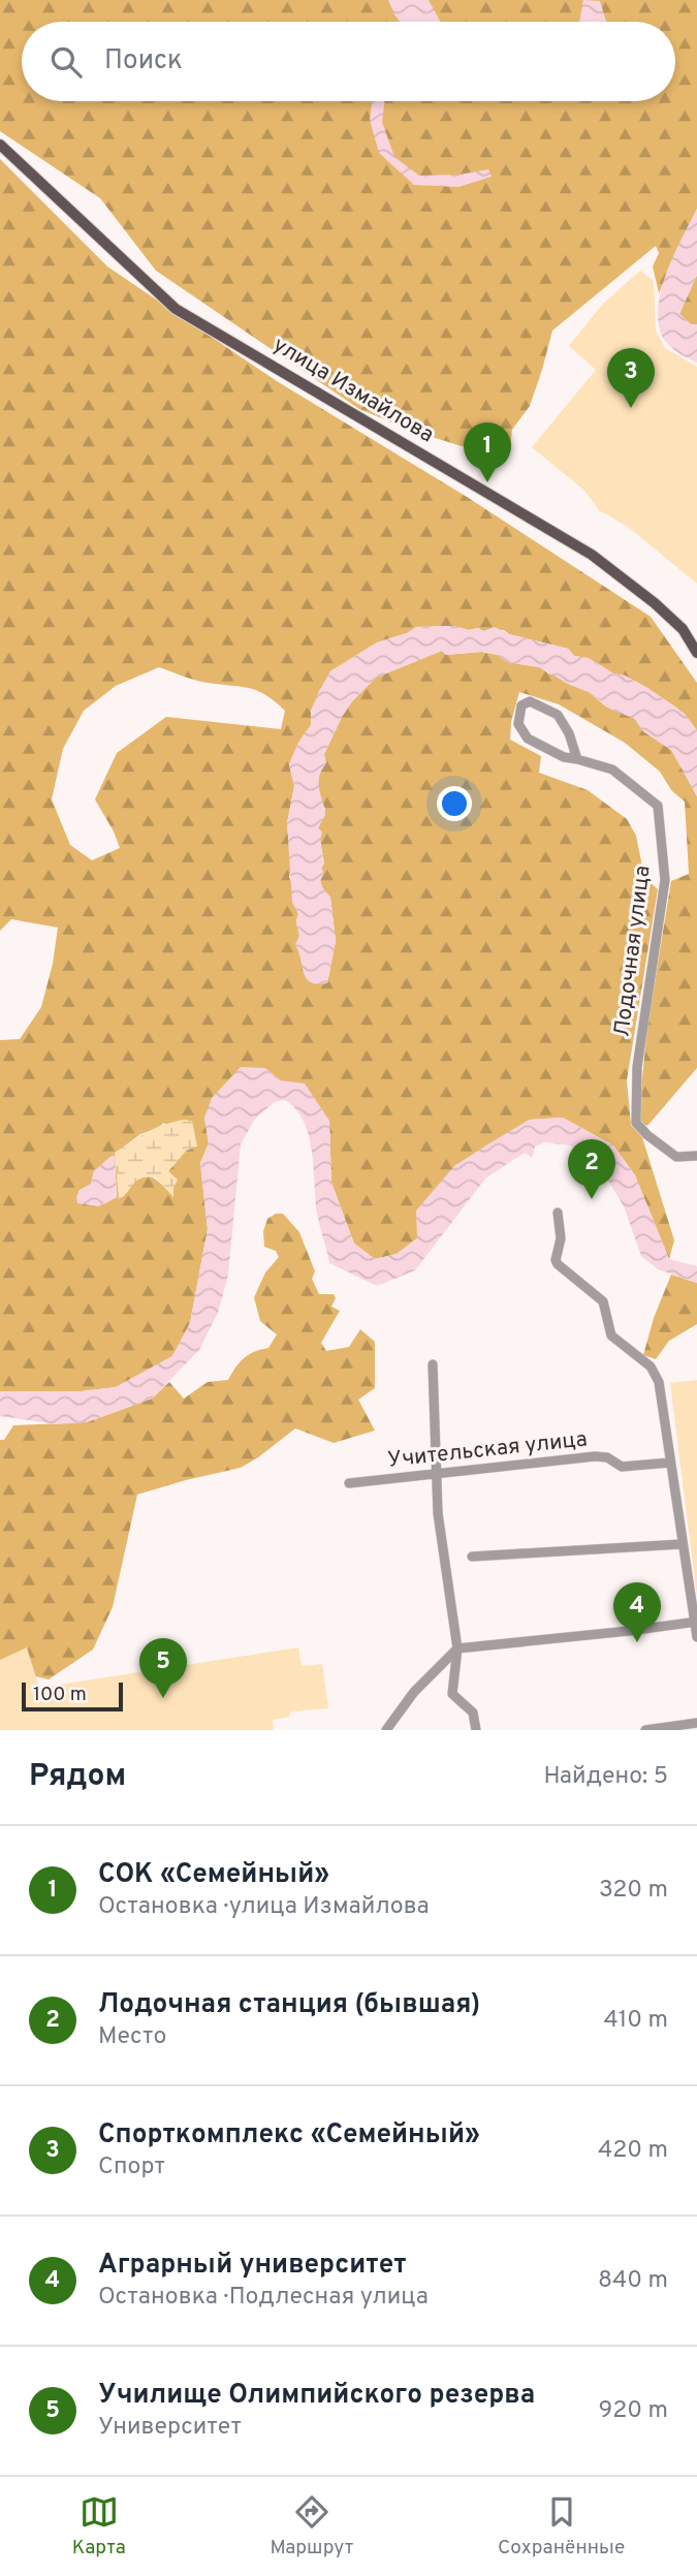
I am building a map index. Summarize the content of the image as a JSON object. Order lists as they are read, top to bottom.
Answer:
{
  "streets": {
    "main road": ["улица Измайлова"],
    "street": ["Лодочная улица", "Учительская улица"]
  },
  "scale_bar": "100 m",
  "page": {
    "search": "Поиск",
    "pins": [
      "3",
      "1",
      "2",
      "4",
      "5"
    ],
    "scale": "100 m",
    "heading": ["Рядом", "Найдено: 5"],
    "list": [
      {
        "mark": "1",
        "name": "СОК «Семейный»",
        "note": "Остановка · улица Измайлова",
        "value": "320 m"
      },
      {
        "mark": "2",
        "name": "Лодочная станция (бывшая)",
        "note": "Место",
        "value": "410 m"
      },
      {
        "mark": "3",
        "name": "Спорткомплекс «Семейный»",
        "note": "Спорт",
        "value": "420 m"
      },
      {
        "mark": "4",
        "name": "Аграрный университет",
        "note": "Остановка · Подлесная улица",
        "value": "840 m"
      },
      {
        "mark": "5",
        "name": "Училище Олимпийского резерва",
        "note": "Университет",
        "value": "920 m"
      }
    ],
    "nav": ["Карта", "Маршрут", "Сохранённые"]
  }
}
